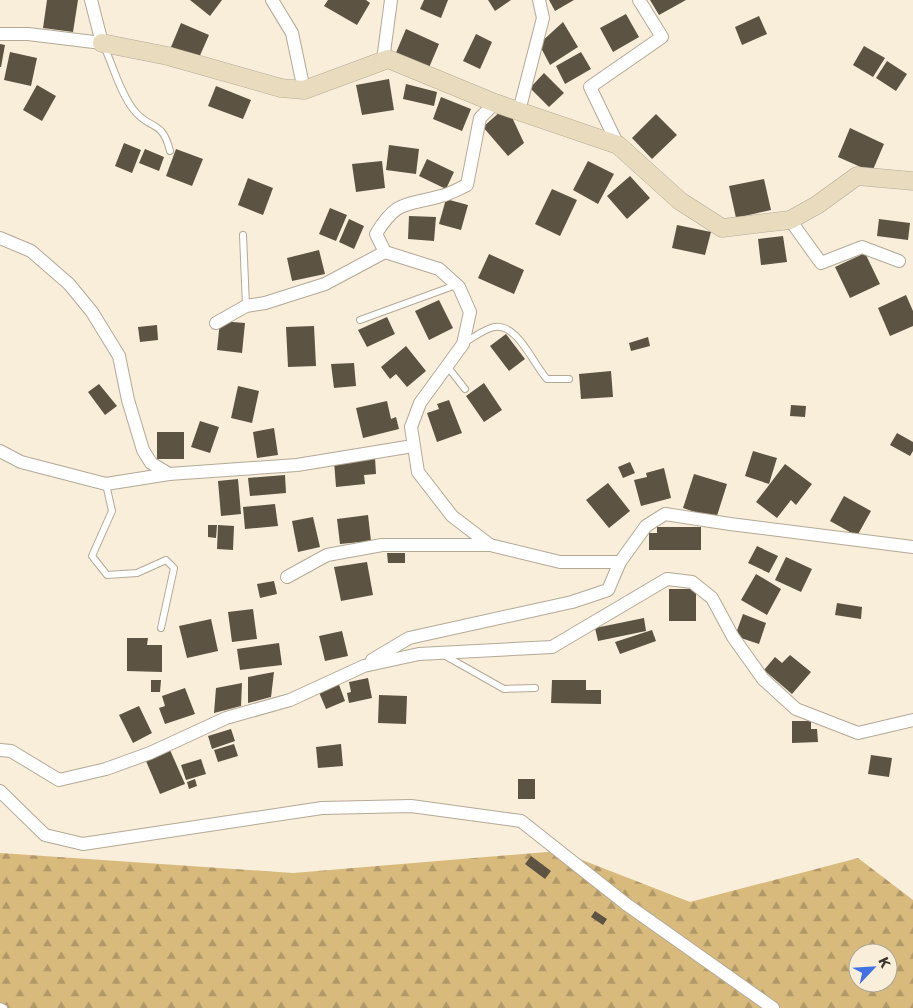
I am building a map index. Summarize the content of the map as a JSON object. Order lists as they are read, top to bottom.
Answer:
{
  "north": "top right"
}
